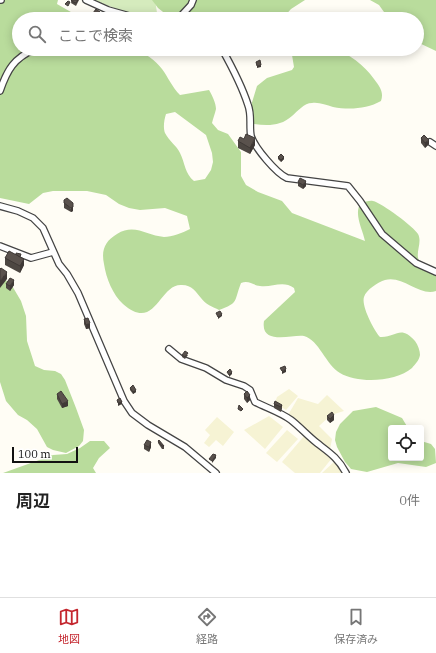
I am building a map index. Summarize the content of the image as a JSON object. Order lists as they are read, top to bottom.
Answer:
{
  "scale_bar": "100 m",
  "page": {
    "search": "ここで検索",
    "scale": "100 m",
    "heading": ["周辺", "0件"],
    "nav": ["地図", "経路", "保存済み"]
  }
}
